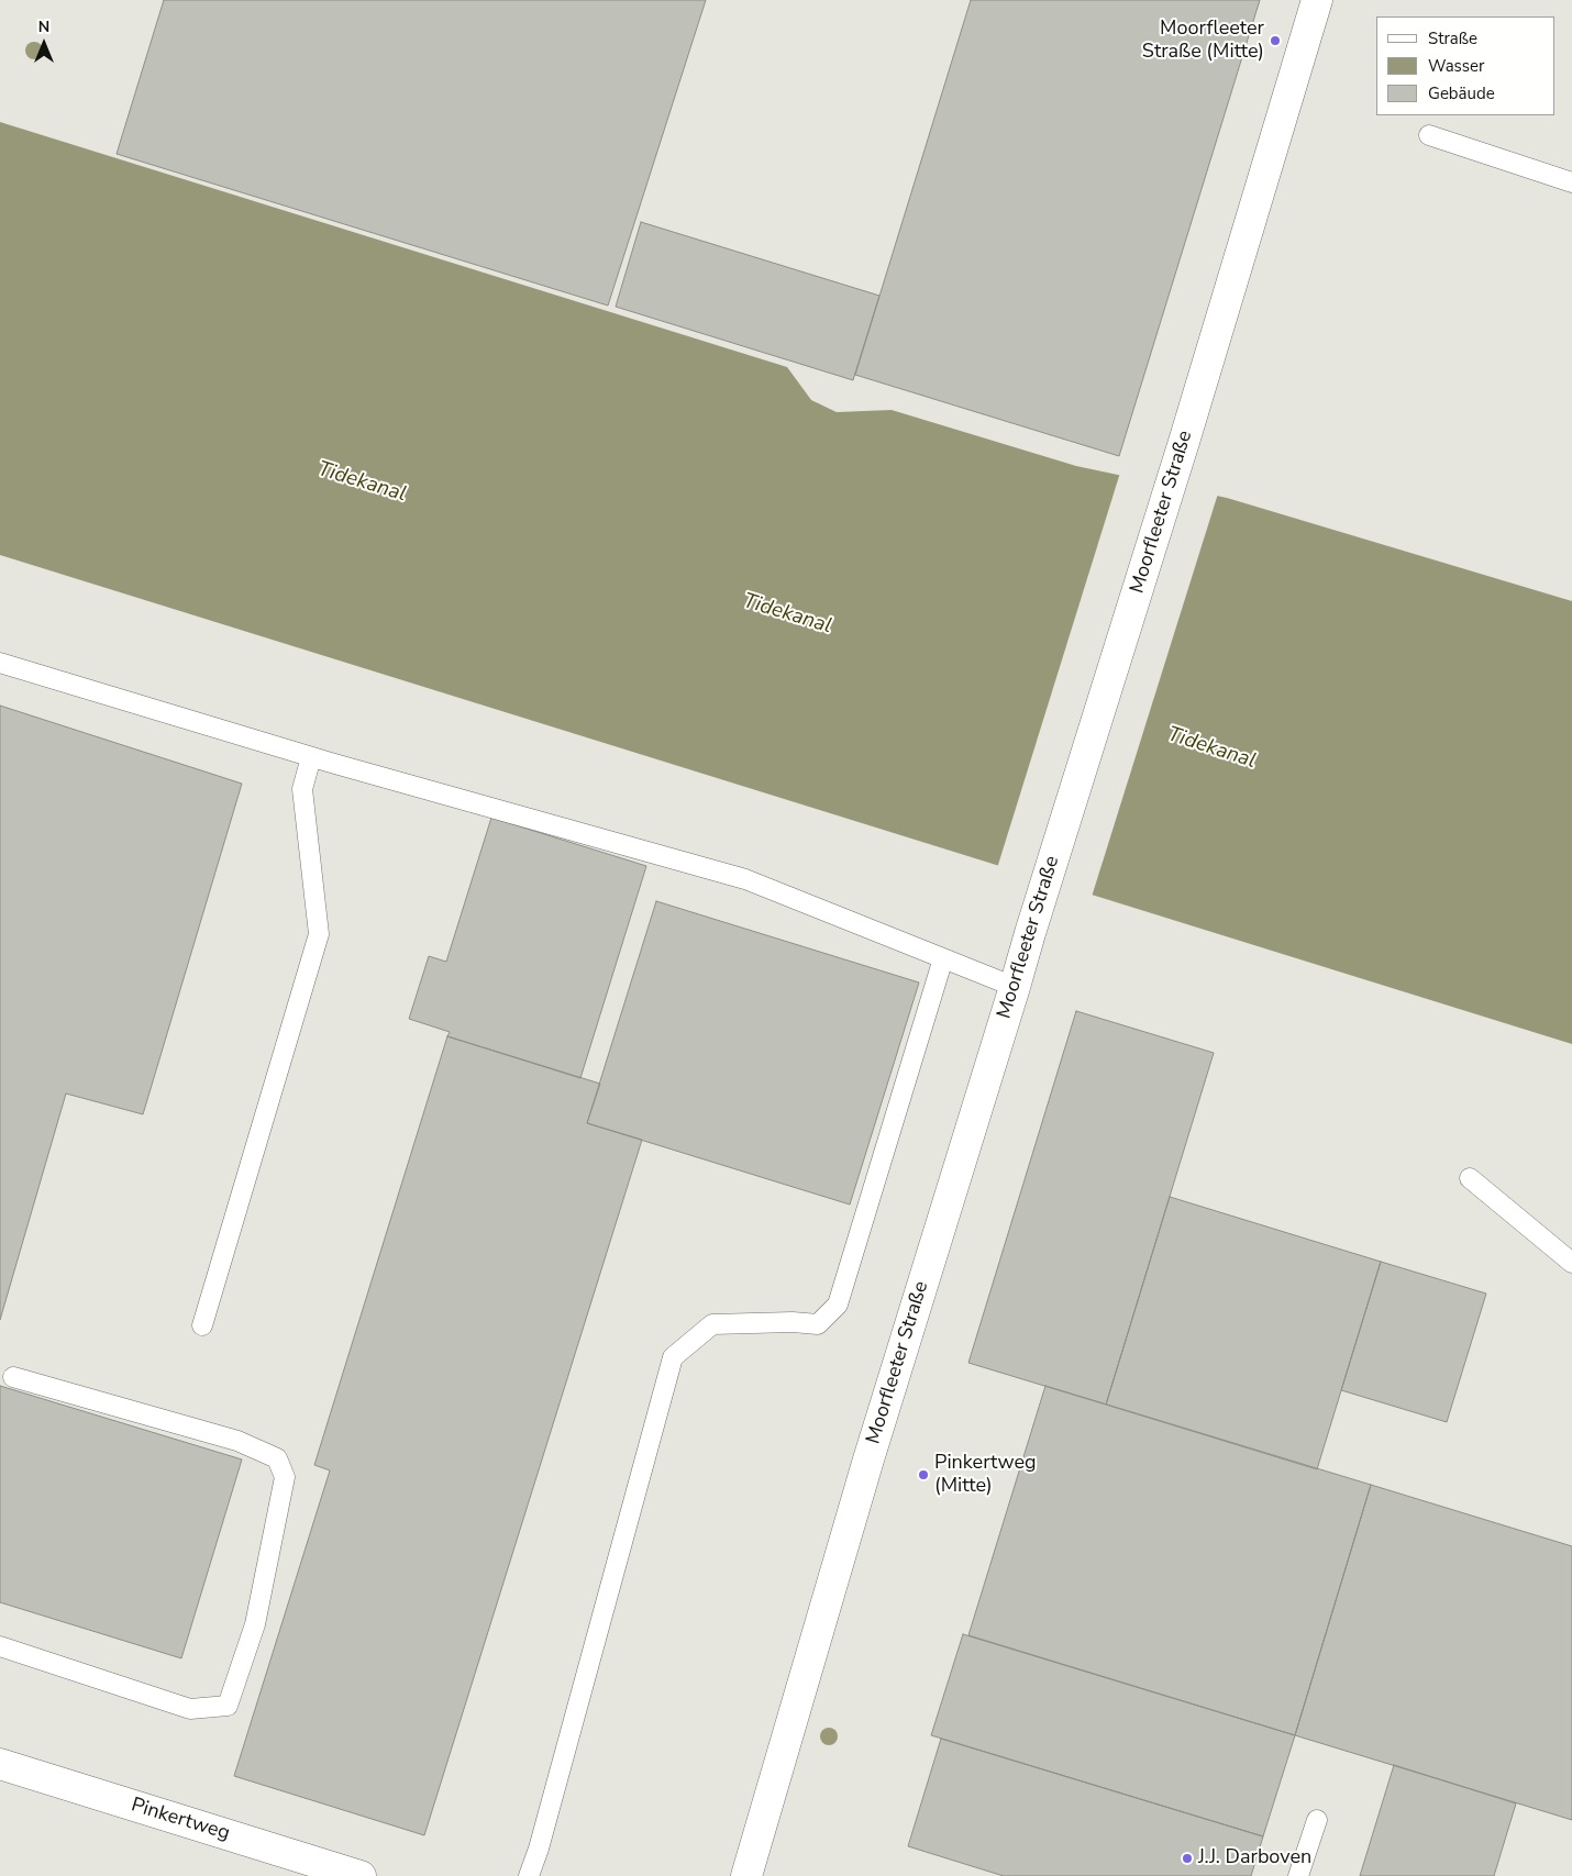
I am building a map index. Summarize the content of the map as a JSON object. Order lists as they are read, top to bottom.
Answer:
{
  "streets": {
    "street": ["Moorfleeter Straße", "Pinkertweg"]
  },
  "water": ["Tidekanal"],
  "places": ["Moorfleeter Straße (Mitte)", "Pinkertweg (Mitte)", "J.J. Darboven"],
  "legend": ["Straße", "Wasser", "Gebäude"],
  "north": "top"
}
